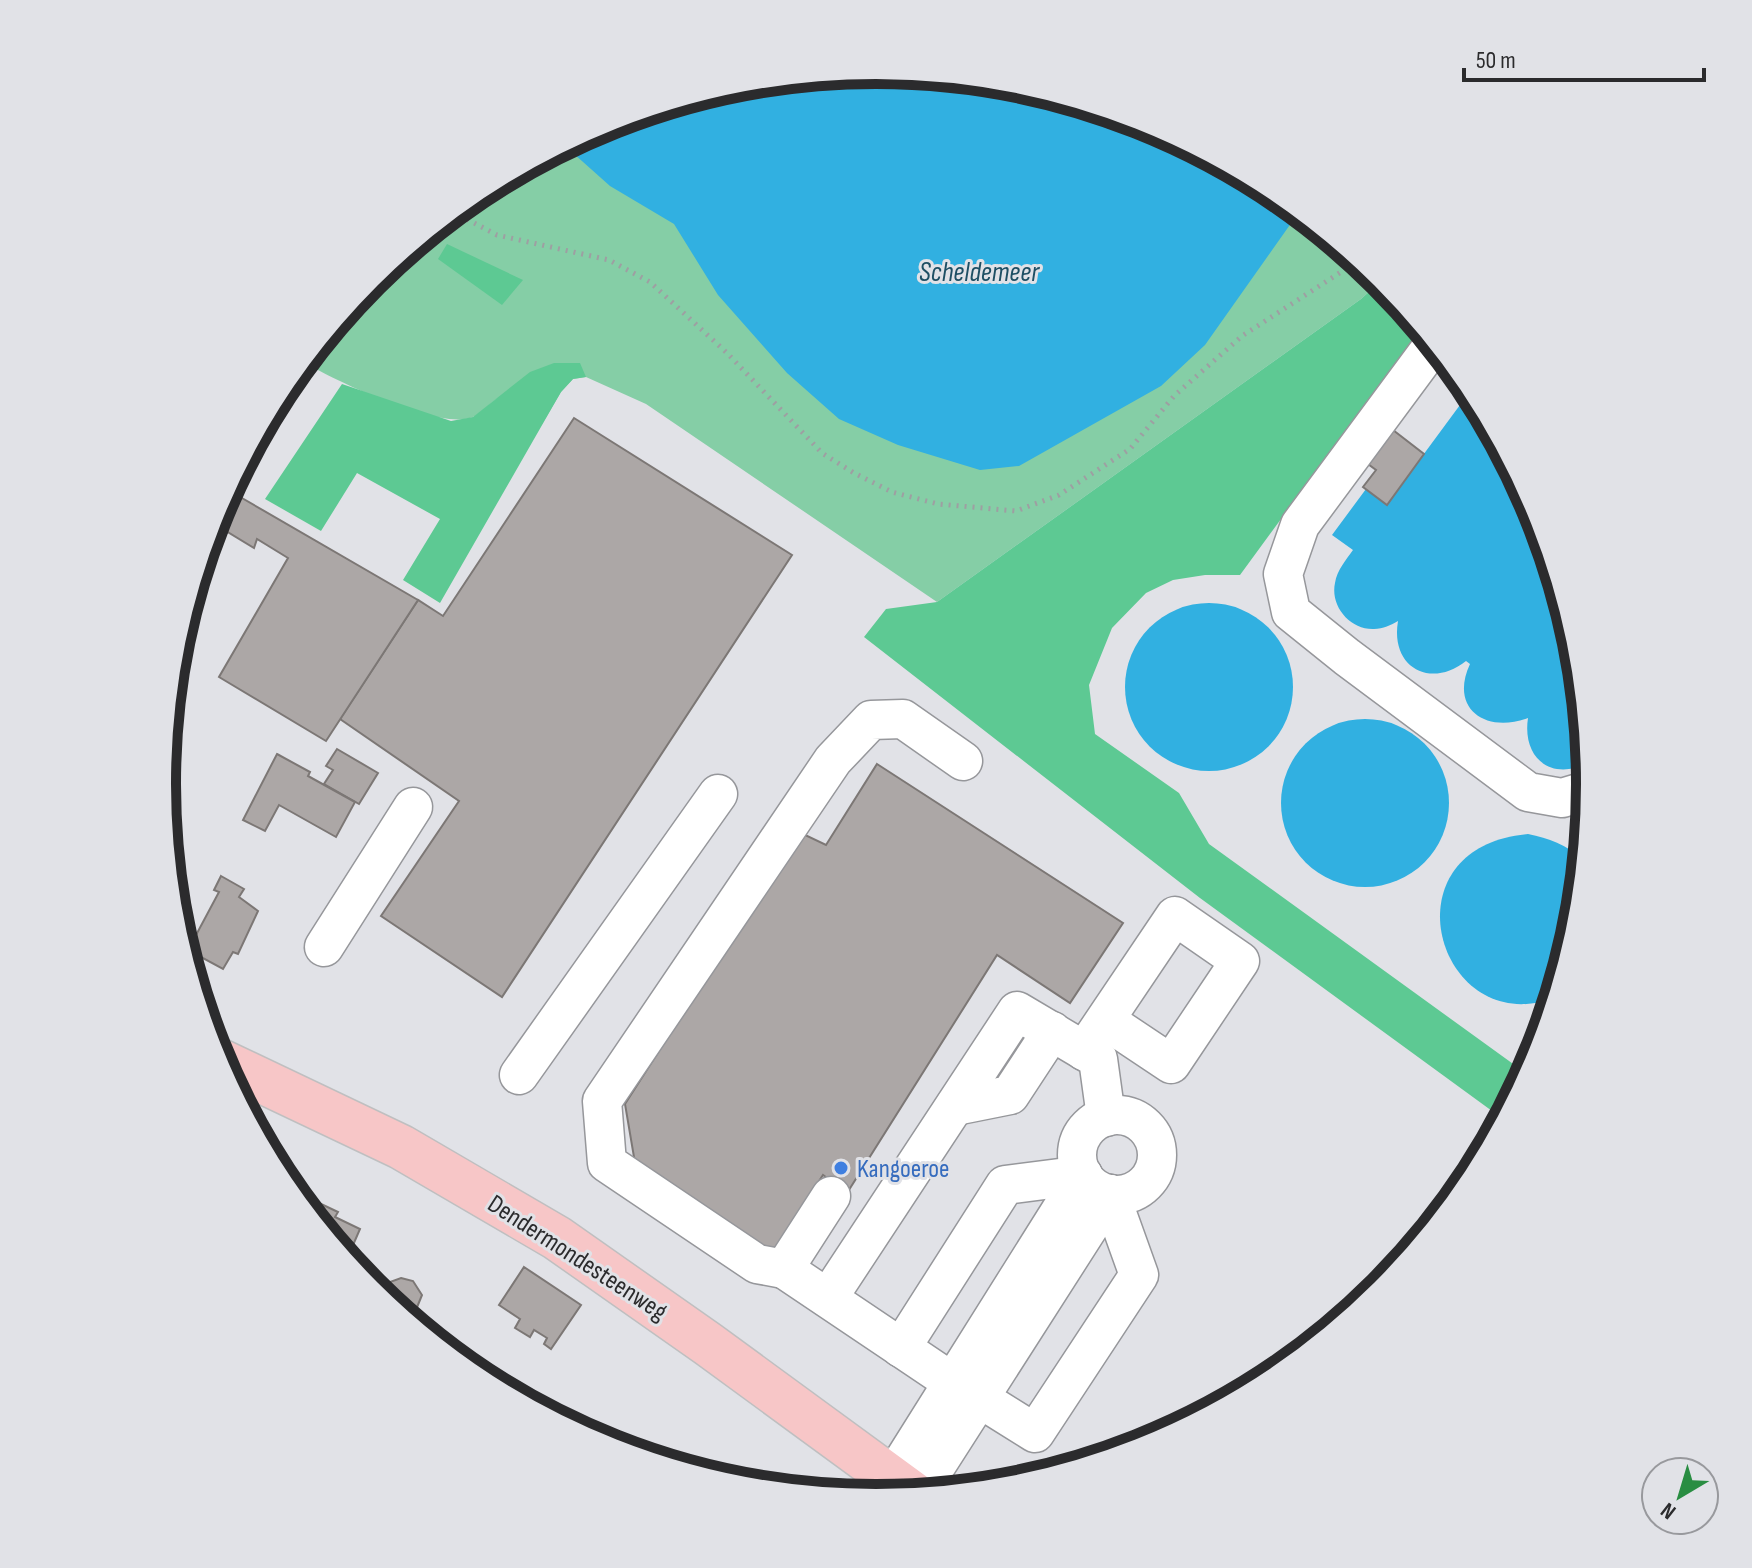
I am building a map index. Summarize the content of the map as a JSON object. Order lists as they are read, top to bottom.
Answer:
{
  "streets": {
    "main road": ["Dendermondesteenweg"]
  },
  "water": ["Scheldemeer"],
  "places": ["Kangoeroe"],
  "scale_bar": "50 m",
  "north": "bottom left"
}
